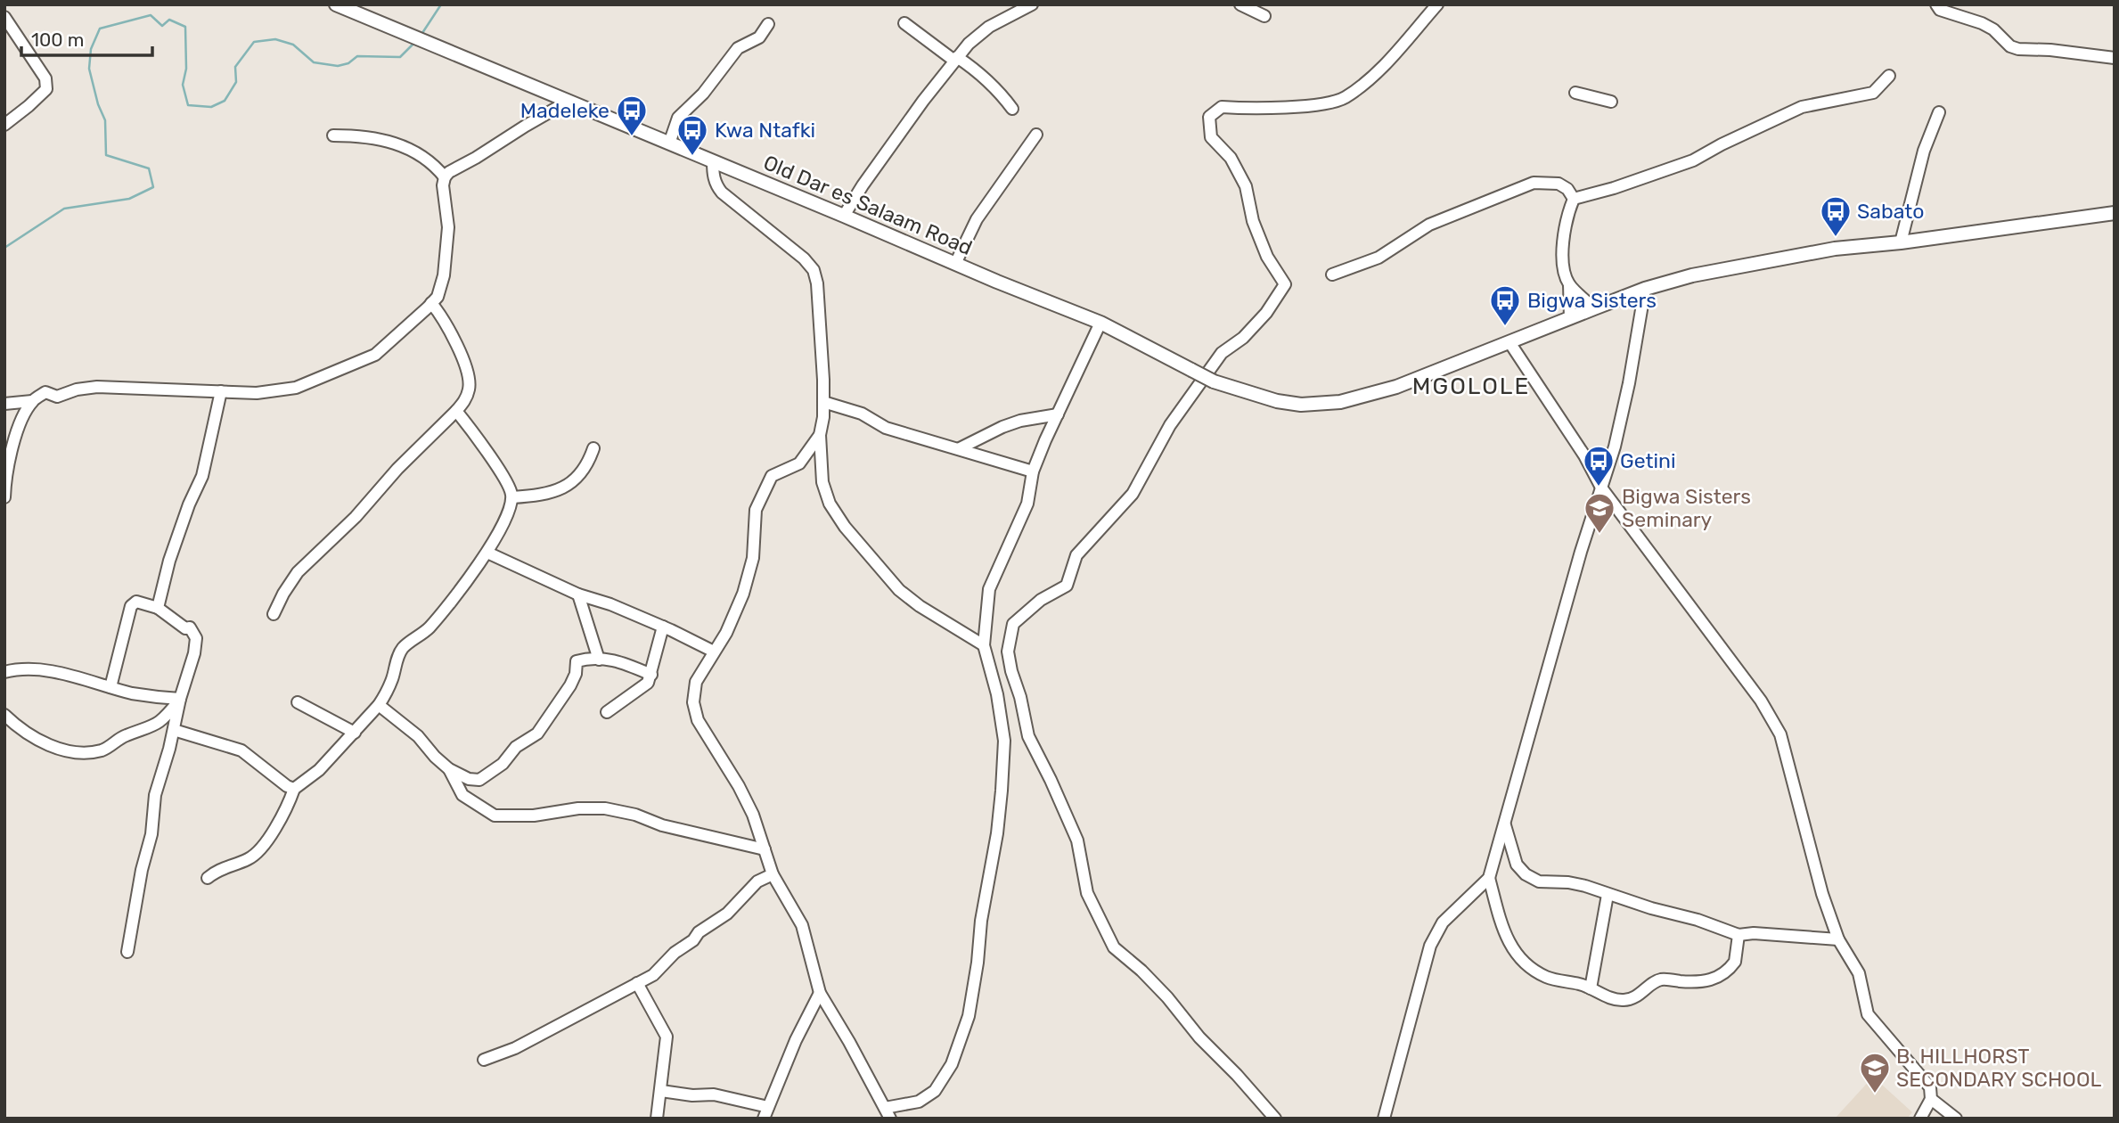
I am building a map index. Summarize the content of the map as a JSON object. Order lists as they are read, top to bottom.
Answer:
{
  "streets": {
    "street": ["Old Dar es Salaam Road"]
  },
  "districts": ["MGOLOLE"],
  "places": {
    "bus stop": [
      "Madeleke",
      "Kwa Ntafki",
      "Sabato",
      "Bigwa Sisters",
      "Getini"
    ],
    "school or university": ["Bigwa Sisters Seminary", "B. HILLHORST SECONDARY SCHOOL"]
  },
  "scale_bar": "100 m"
}
